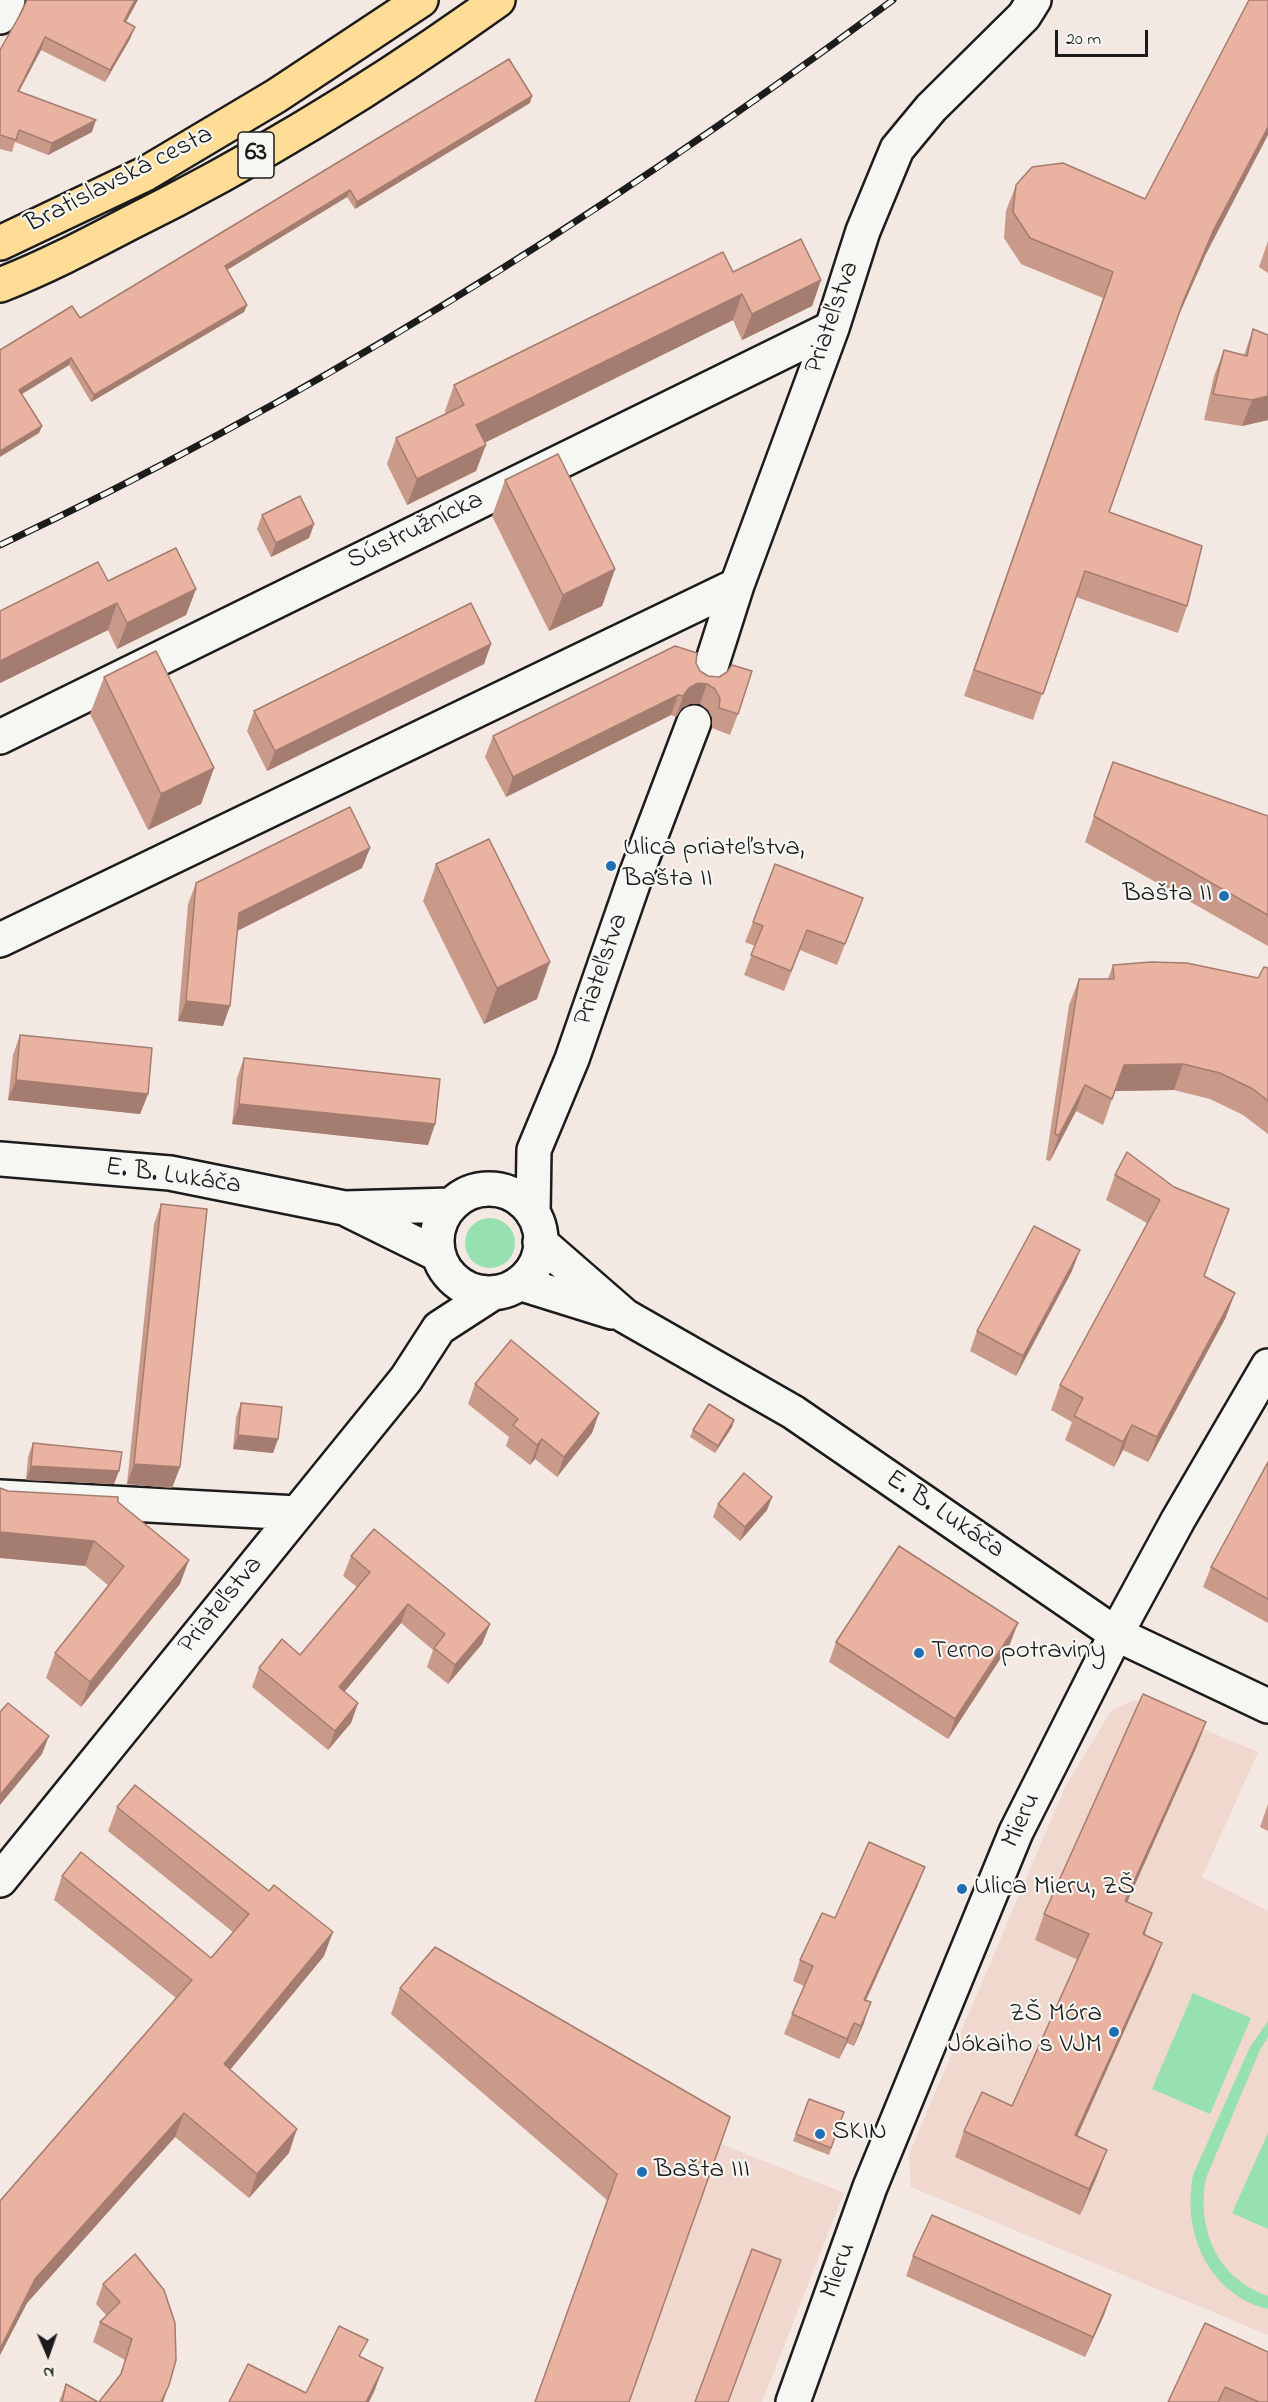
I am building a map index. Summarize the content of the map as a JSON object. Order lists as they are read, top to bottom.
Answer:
{
  "streets": {
    "main road": ["63", "Bratislavská cesta"],
    "street": [
      "Priateľstva",
      "Sústružnícka",
      "E. B. Lukáča",
      "Mieru"
    ]
  },
  "crossings": [
    ["Priateľstva", "Sústružnícka"],
    ["Priateľstva", "E. B. Lukáča"],
    ["E. B. Lukáča", "Mieru"]
  ],
  "places": [
    "Ulica priateľstva, Bašta II",
    "Bašta II",
    "Terno potraviny",
    "Ulica Mieru, ZŠ",
    "ZŠ Móra Jókaiho s VJM",
    "SKIN",
    "Bašta III"
  ],
  "scale_bar": "20 m",
  "north": "bottom"
}
